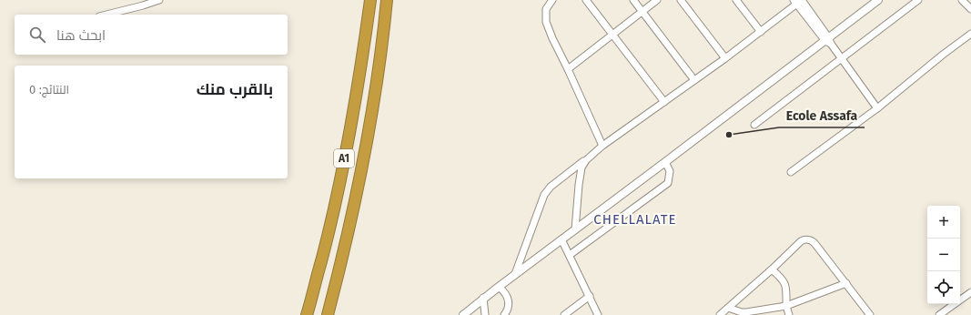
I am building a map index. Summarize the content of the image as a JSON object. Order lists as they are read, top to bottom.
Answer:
{
  "streets": {
    "highway": ["A1"]
  },
  "districts": ["CHELLALATE"],
  "places": ["Ecole Assafa"],
  "page": {
    "search": "ابحث هنا",
    "heading": ["بالقرب منك", "النتائج: 0"],
    "map_buttons": ["+", "−"]
  }
}
